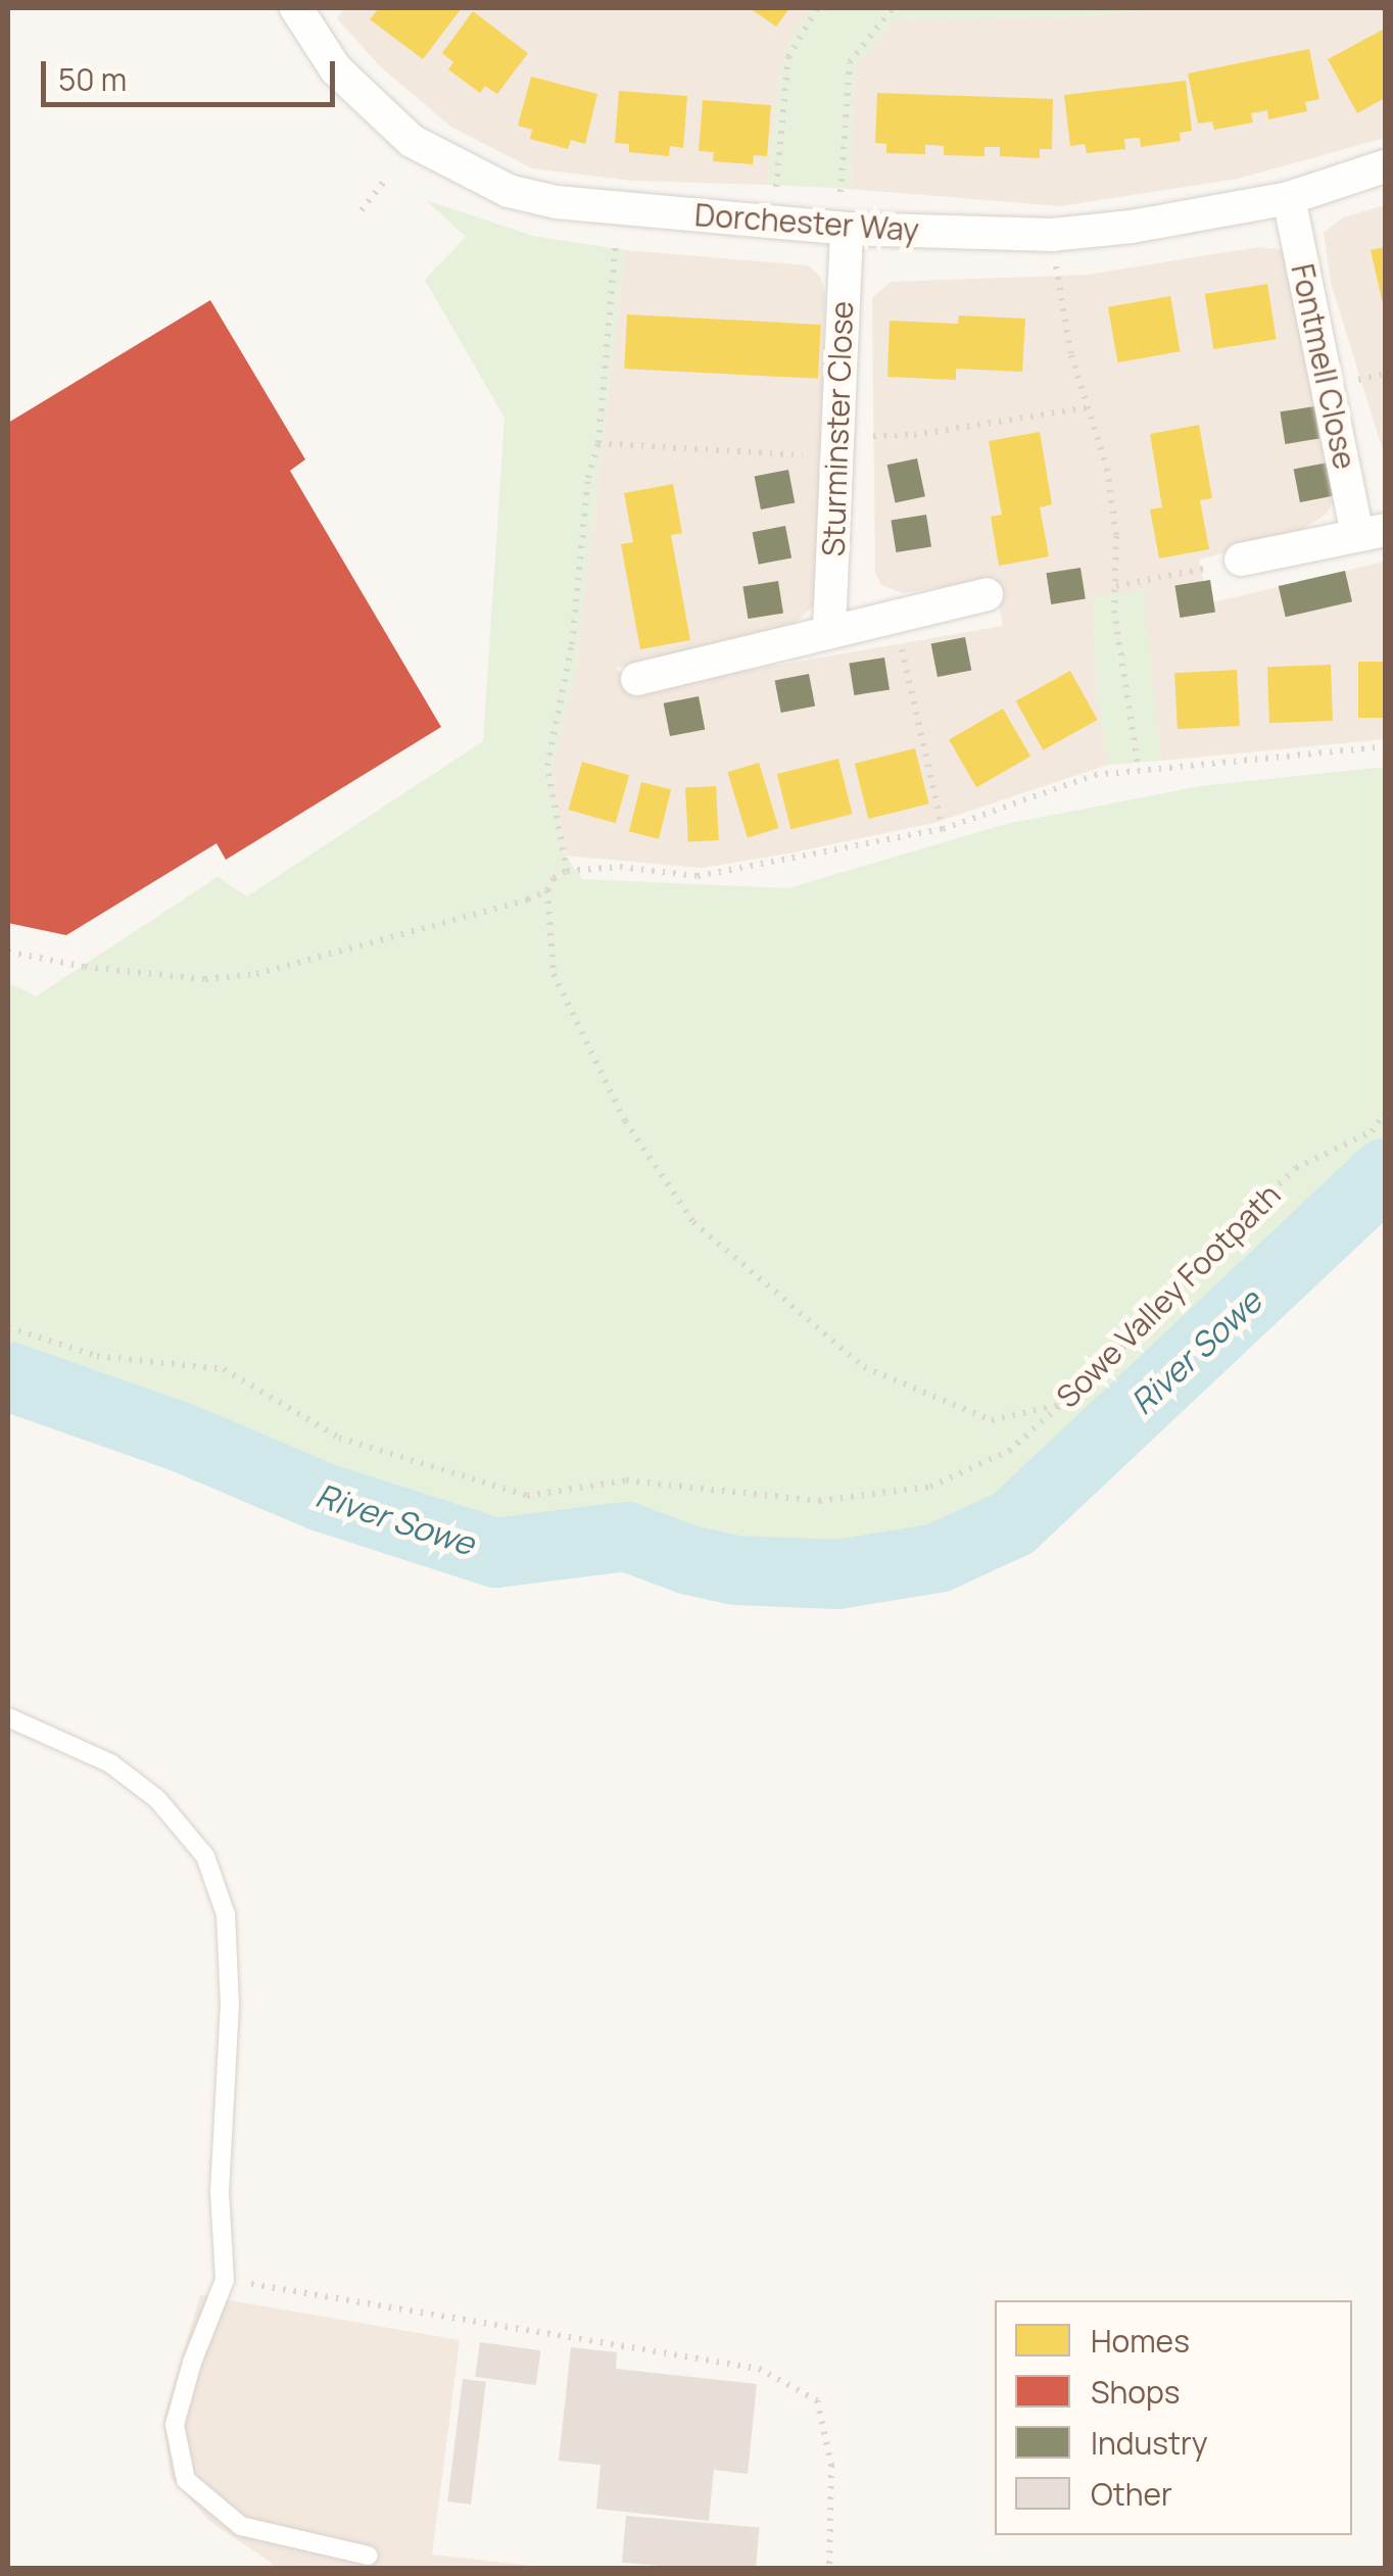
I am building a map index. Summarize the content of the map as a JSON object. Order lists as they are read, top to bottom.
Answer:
{
  "streets": {
    "street": ["Dorchester Way", "Fontmell Close", "Sturminster Close"],
    "path": ["Sowe Valley Footpath"]
  },
  "crossings": [
    ["Dorchester Way", "Fontmell Close"],
    ["Dorchester Way", "Sturminster Close"]
  ],
  "water": ["River Sowe"],
  "legend": [
    "Homes",
    "Shops",
    "Industry",
    "Other"
  ],
  "scale_bar": "50 m"
}
